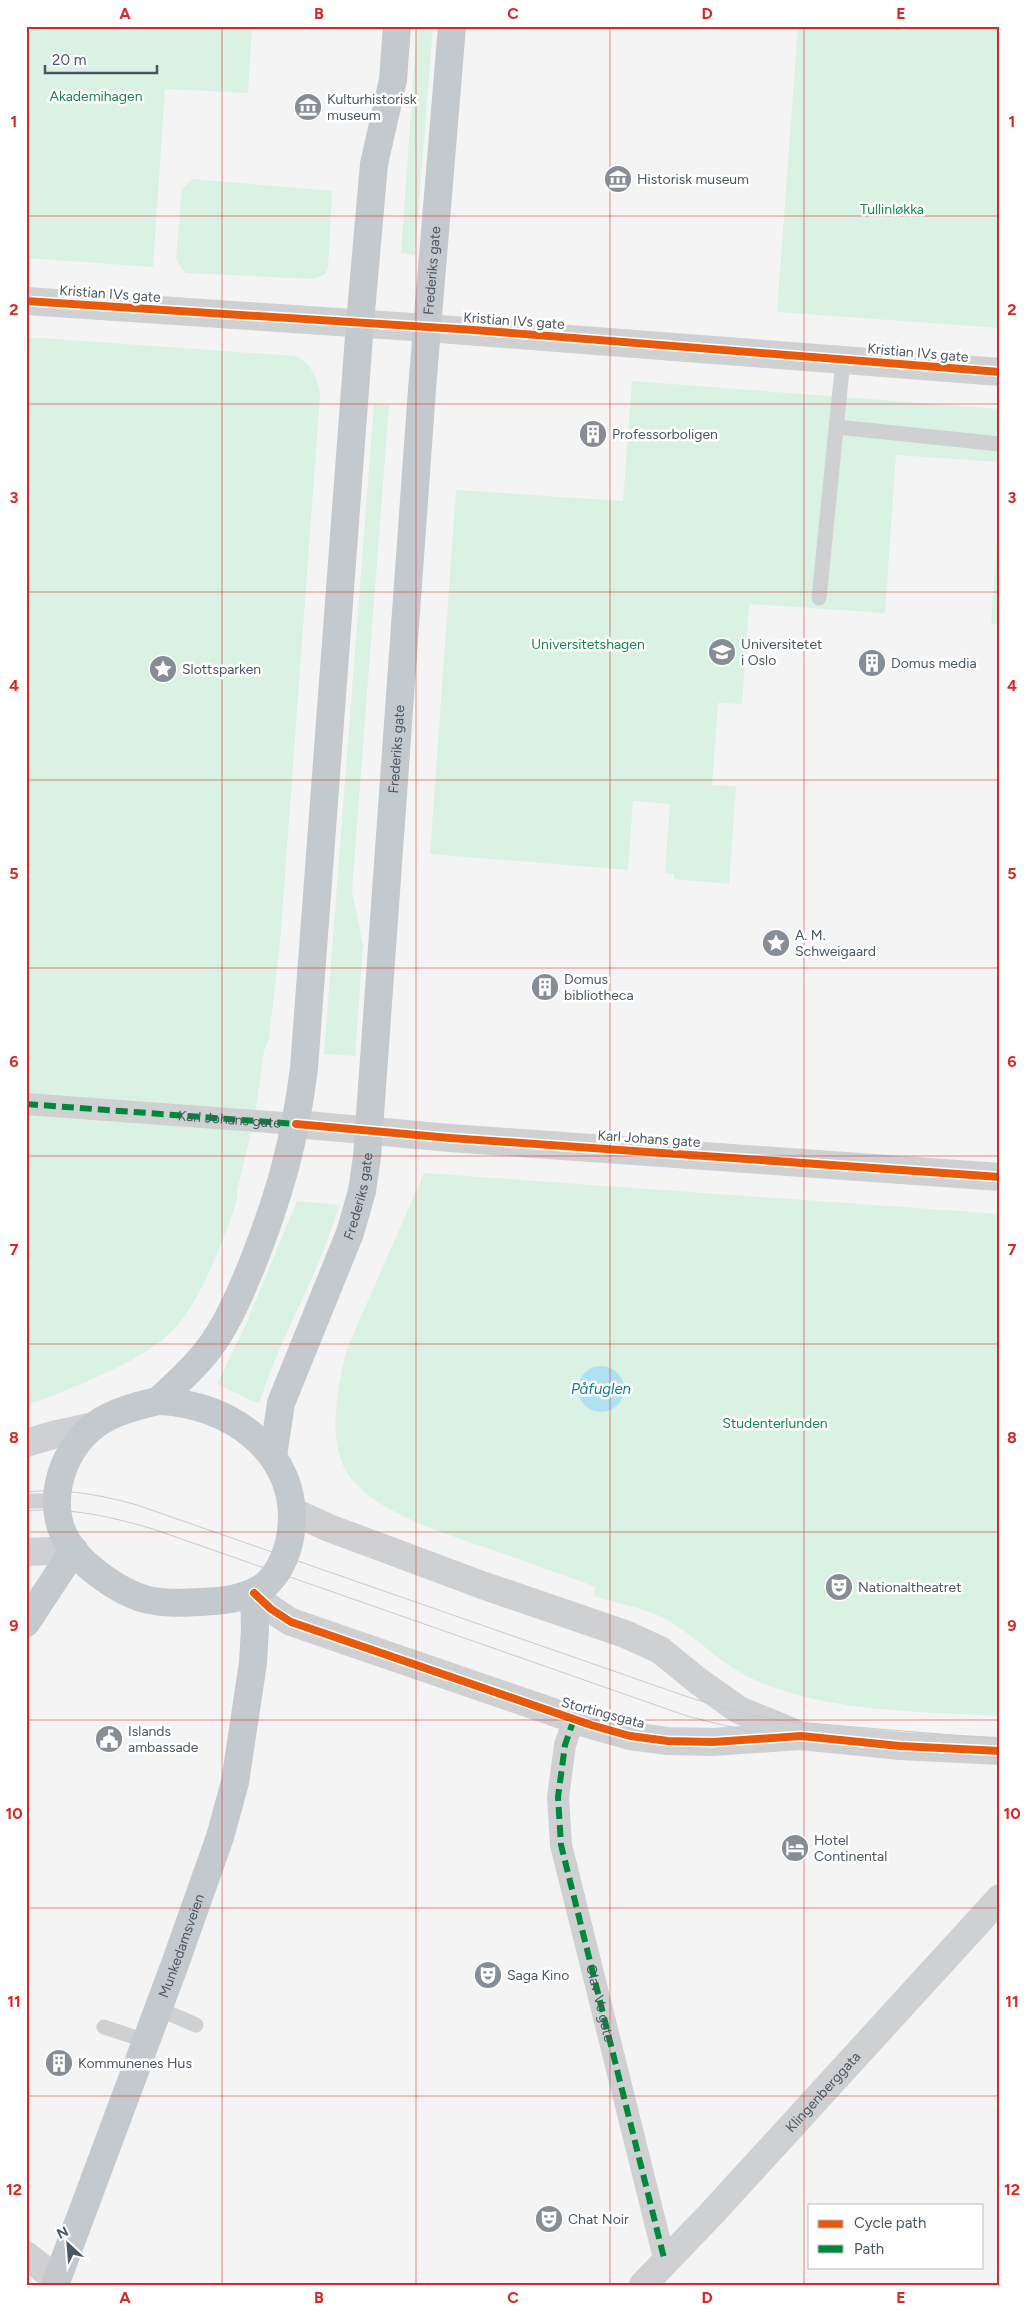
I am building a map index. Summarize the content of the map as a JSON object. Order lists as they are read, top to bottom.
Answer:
{
  "streets": {
    "highway": ["Frederiks gate", "Munkedamsveien"],
    "street": [
      "Kristian IVs gate",
      "Karl Johans gate",
      "Stortingsgata",
      "Olav Vs gate",
      "Klingenberggata"
    ]
  },
  "crossings": [
    ["Frederiks gate", "Kristian IVs gate"],
    ["Frederiks gate", "Karl Johans gate"],
    ["Stortingsgata", "Munkedamsveien"],
    ["Stortingsgata", "Olav Vs gate"],
    ["Olav Vs gate", "Klingenberggata"]
  ],
  "water": ["Påfuglen"],
  "parks": [
    "Akademihagen",
    "Tullinløkka",
    "Universitetshagen",
    "Studenterlunden"
  ],
  "places": {
    "museum": ["Kulturhistorisk museum", "Historisk museum"],
    "building": [
      "Professorboligen",
      "Domus media",
      "Domus bibliotheca",
      "Kommunenes Hus"
    ],
    "school or university": ["Universitetet i Oslo"],
    "place": ["Slottsparken", "A. M. Schweigaard"],
    "theatre": ["Nationaltheatret", "Saga Kino", "Chat Noir"],
    "public building": ["Islands ambassade"],
    "hotel": ["Hotel Continental"]
  },
  "legend": ["Cycle path", "Path"],
  "scale_bar": "20 m",
  "north": "top left",
  "grid": {
    "columns": [
      "A",
      "B",
      "C",
      "D",
      "E"
    ],
    "rows": [
      "1",
      "2",
      "3",
      "4",
      "5",
      "6",
      "7",
      "8",
      "9",
      "10",
      "11",
      "12"
    ]
  }
}
